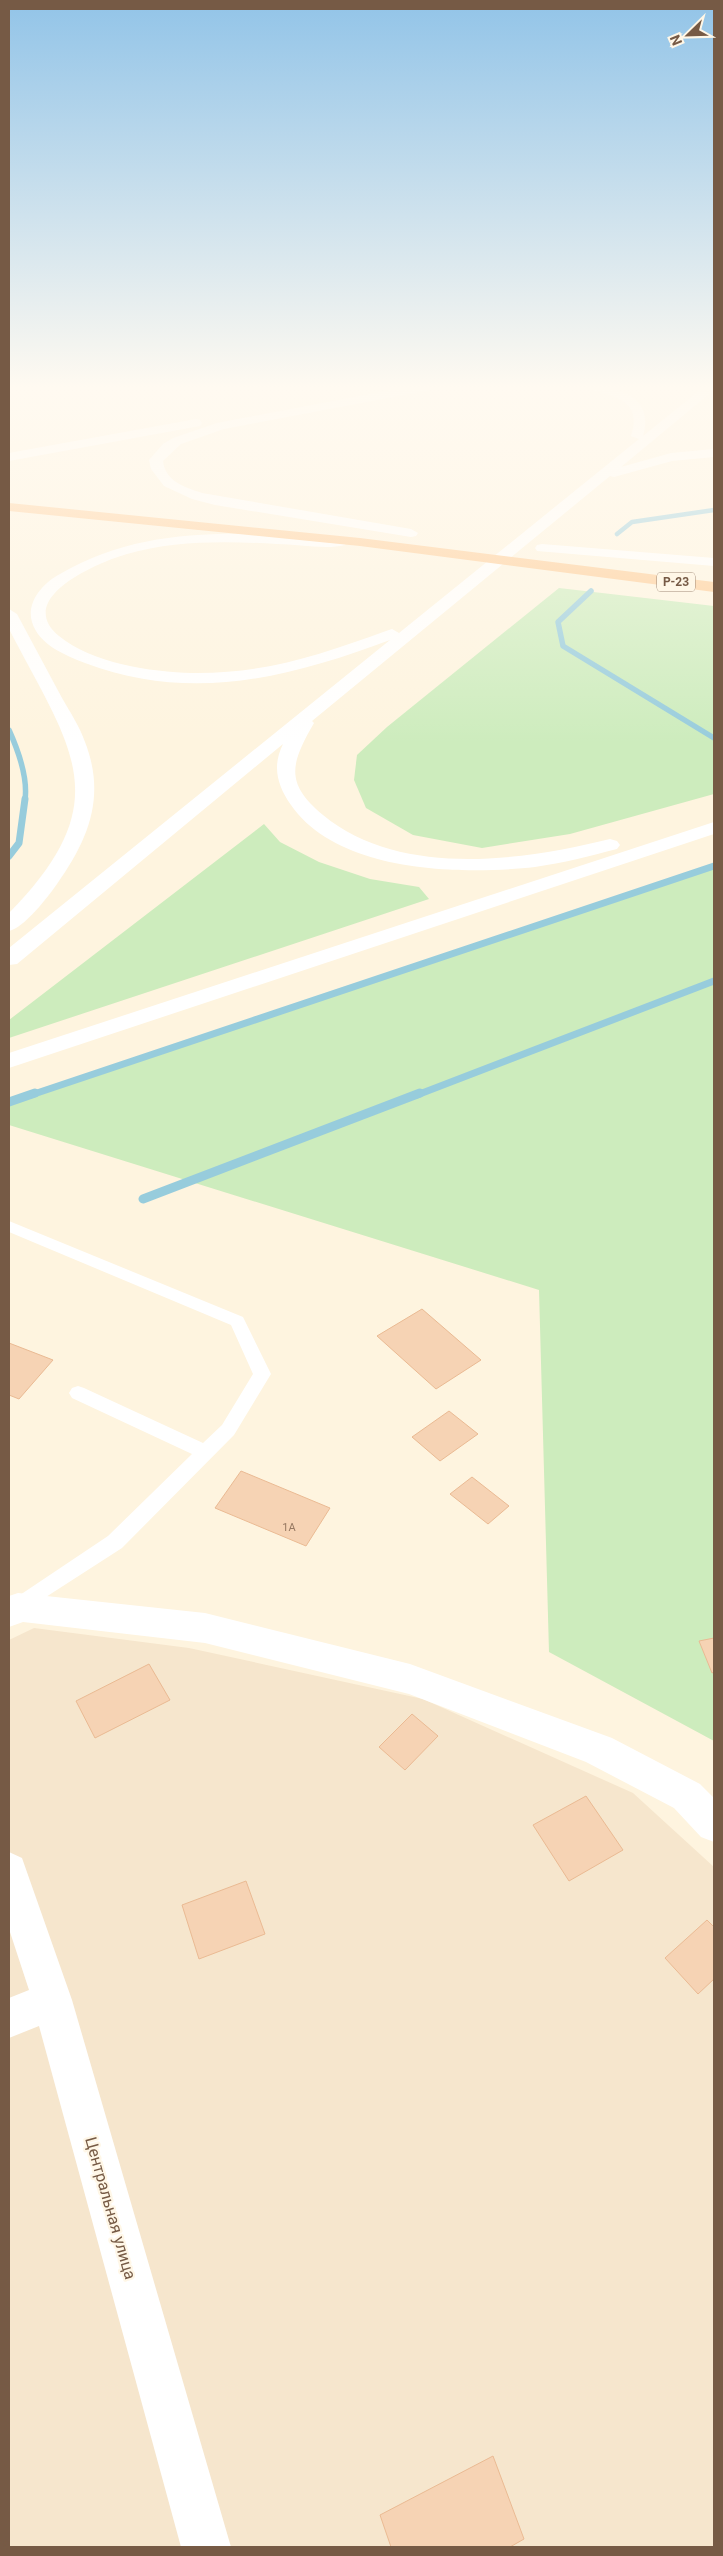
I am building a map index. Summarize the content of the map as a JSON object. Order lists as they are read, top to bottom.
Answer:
{
  "streets": {
    "highway": ["Р-23"],
    "main road": ["Центральная улица"]
  },
  "house_numbers": ["1А"],
  "north": "bottom left"
}
